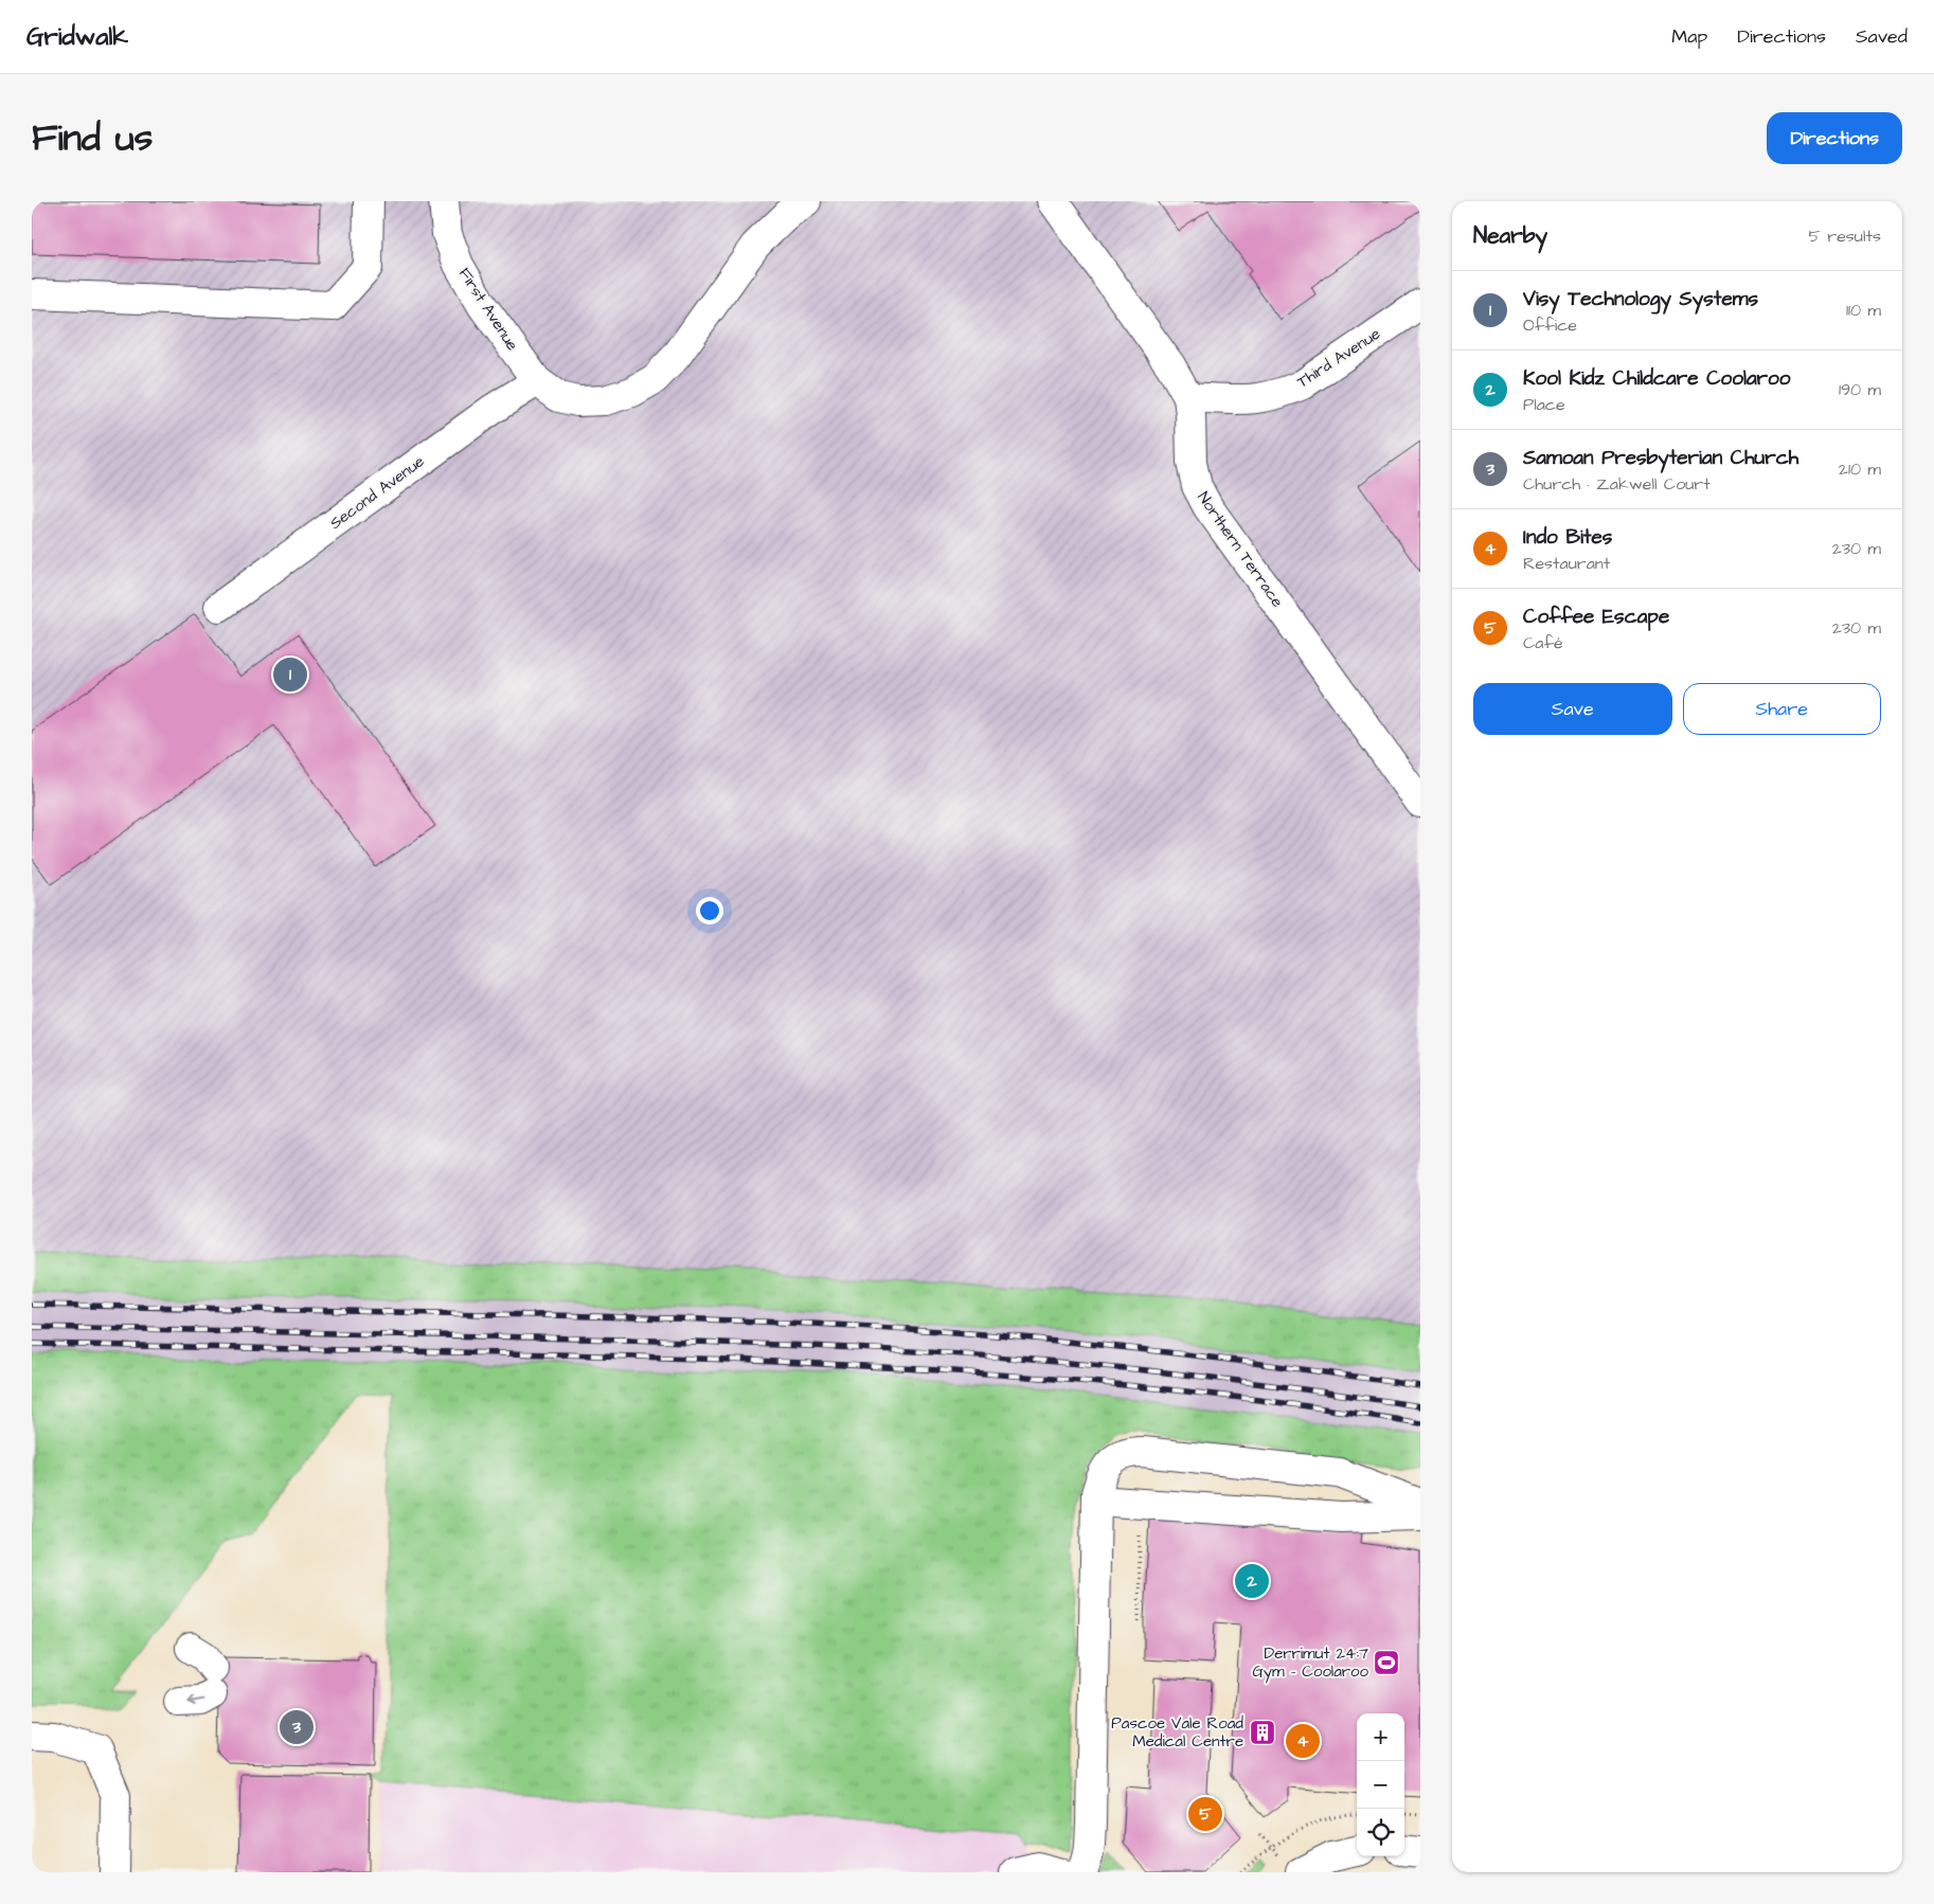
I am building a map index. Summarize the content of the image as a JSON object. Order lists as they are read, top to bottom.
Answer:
{
  "streets": {
    "street": [
      "First Avenue",
      "Third Avenue",
      "Second Avenue",
      "Northern Terrace"
    ]
  },
  "crossings": [
    ["First Avenue", "Second Avenue"],
    ["Third Avenue", "Northern Terrace"]
  ],
  "places": {
    "sports": ["Derrimut 24:7 Gym - Coolaroo"],
    "building": ["Pascoe Vale Road Medical Centre"]
  },
  "page": {
    "header": "Gridwalk",
    "nav": ["Map", "Directions", "Saved"],
    "title": "Find us",
    "buttons": [
      "Directions",
      ["Save", "Share"]
    ],
    "heading": ["Nearby", "5 results"],
    "list": [
      {
        "mark": "1",
        "name": "Visy Technology Systems",
        "note": "Office",
        "value": "110 m"
      },
      {
        "mark": "2",
        "name": "Kool Kidz Childcare Coolaroo",
        "note": "Place",
        "value": "190 m"
      },
      {
        "mark": "3",
        "name": "Samoan Presbyterian Church",
        "note": "Church · Zakwell Court",
        "value": "210 m"
      },
      {
        "mark": "4",
        "name": "Indo Bites",
        "note": "Restaurant",
        "value": "230 m"
      },
      {
        "mark": "5",
        "name": "Coffee Escape",
        "note": "Café",
        "value": "230 m"
      }
    ],
    "pins": [
      "1",
      "2",
      "3",
      "4",
      "5"
    ],
    "map_buttons": ["+", "−"]
  }
}
